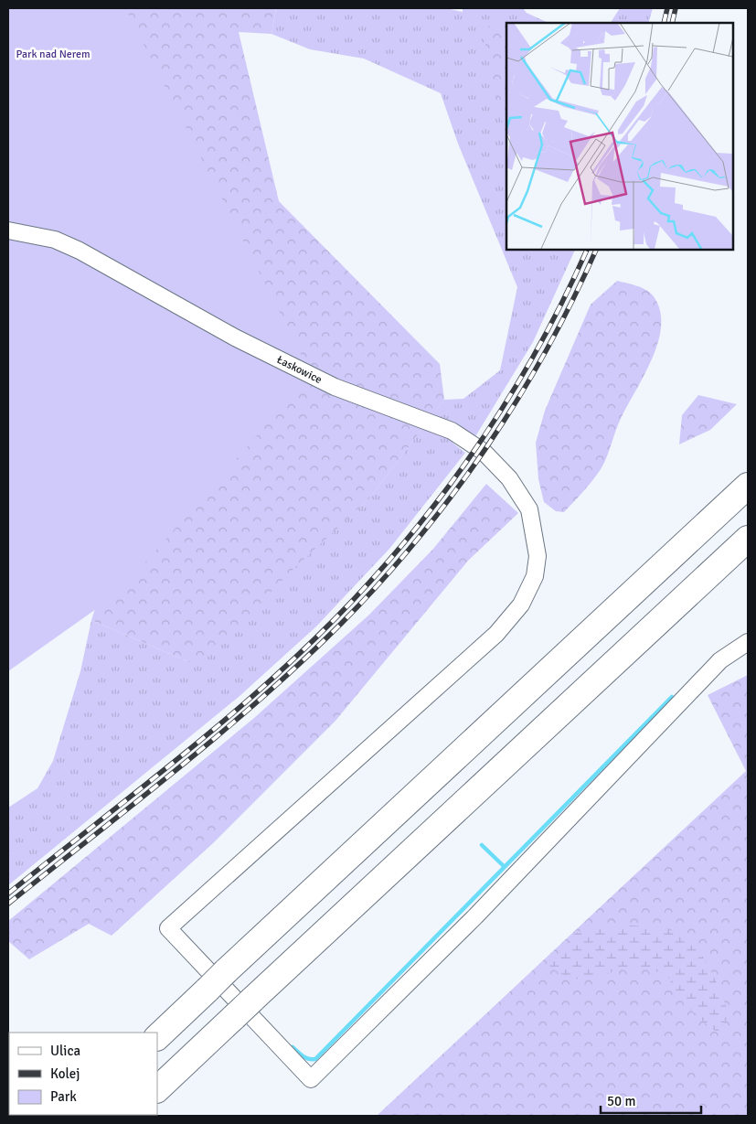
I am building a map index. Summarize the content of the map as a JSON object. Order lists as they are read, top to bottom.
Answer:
{
  "streets": {
    "street": ["Łaskowice"]
  },
  "parks": ["Park nad Nerem"],
  "legend": ["Ulica", "Kolej", "Park"],
  "scale_bar": "50 m"
}
